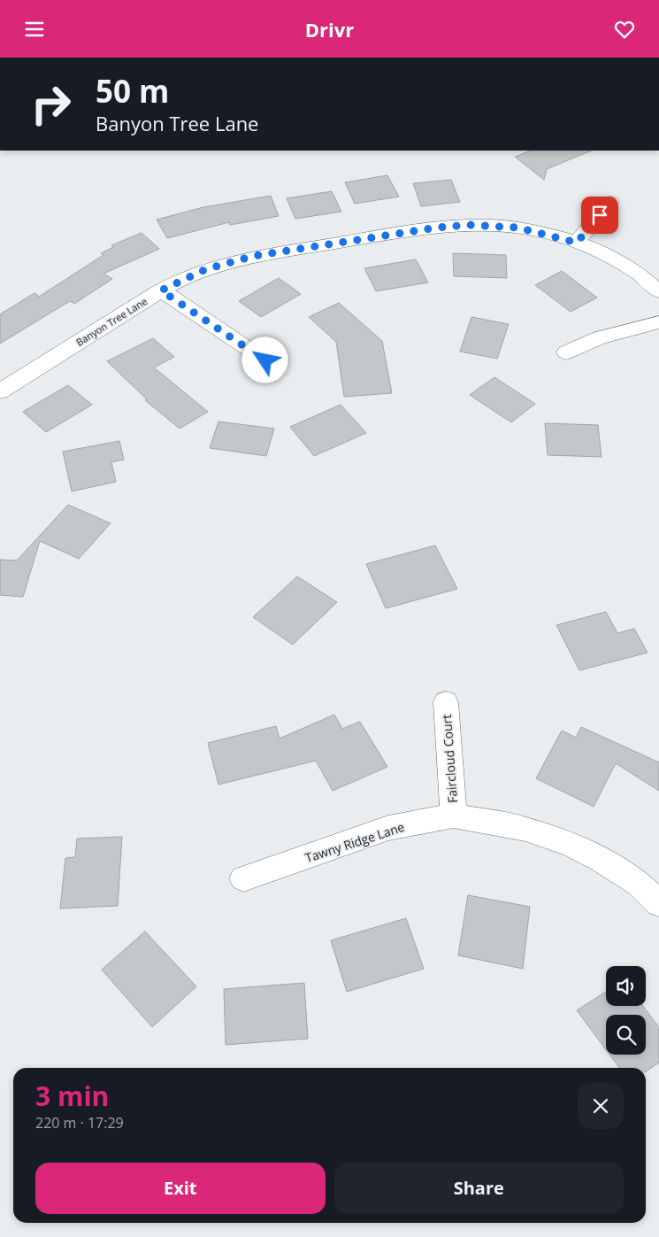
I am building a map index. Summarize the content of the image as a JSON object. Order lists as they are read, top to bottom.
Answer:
{
  "streets": {
    "street": ["Banyon Tree Lane", "Faircloud Court", "Tawny Ridge Lane"]
  },
  "crossings": [
    ["Faircloud Court", "Tawny Ridge Lane"]
  ],
  "page": {
    "header": "Drivr",
    "turn": ["50 m", "Banyon Tree Lane"],
    "heading": ["3 min", "220 m · 17:29"],
    "buttons": ["Exit", "Share"]
  }
}
